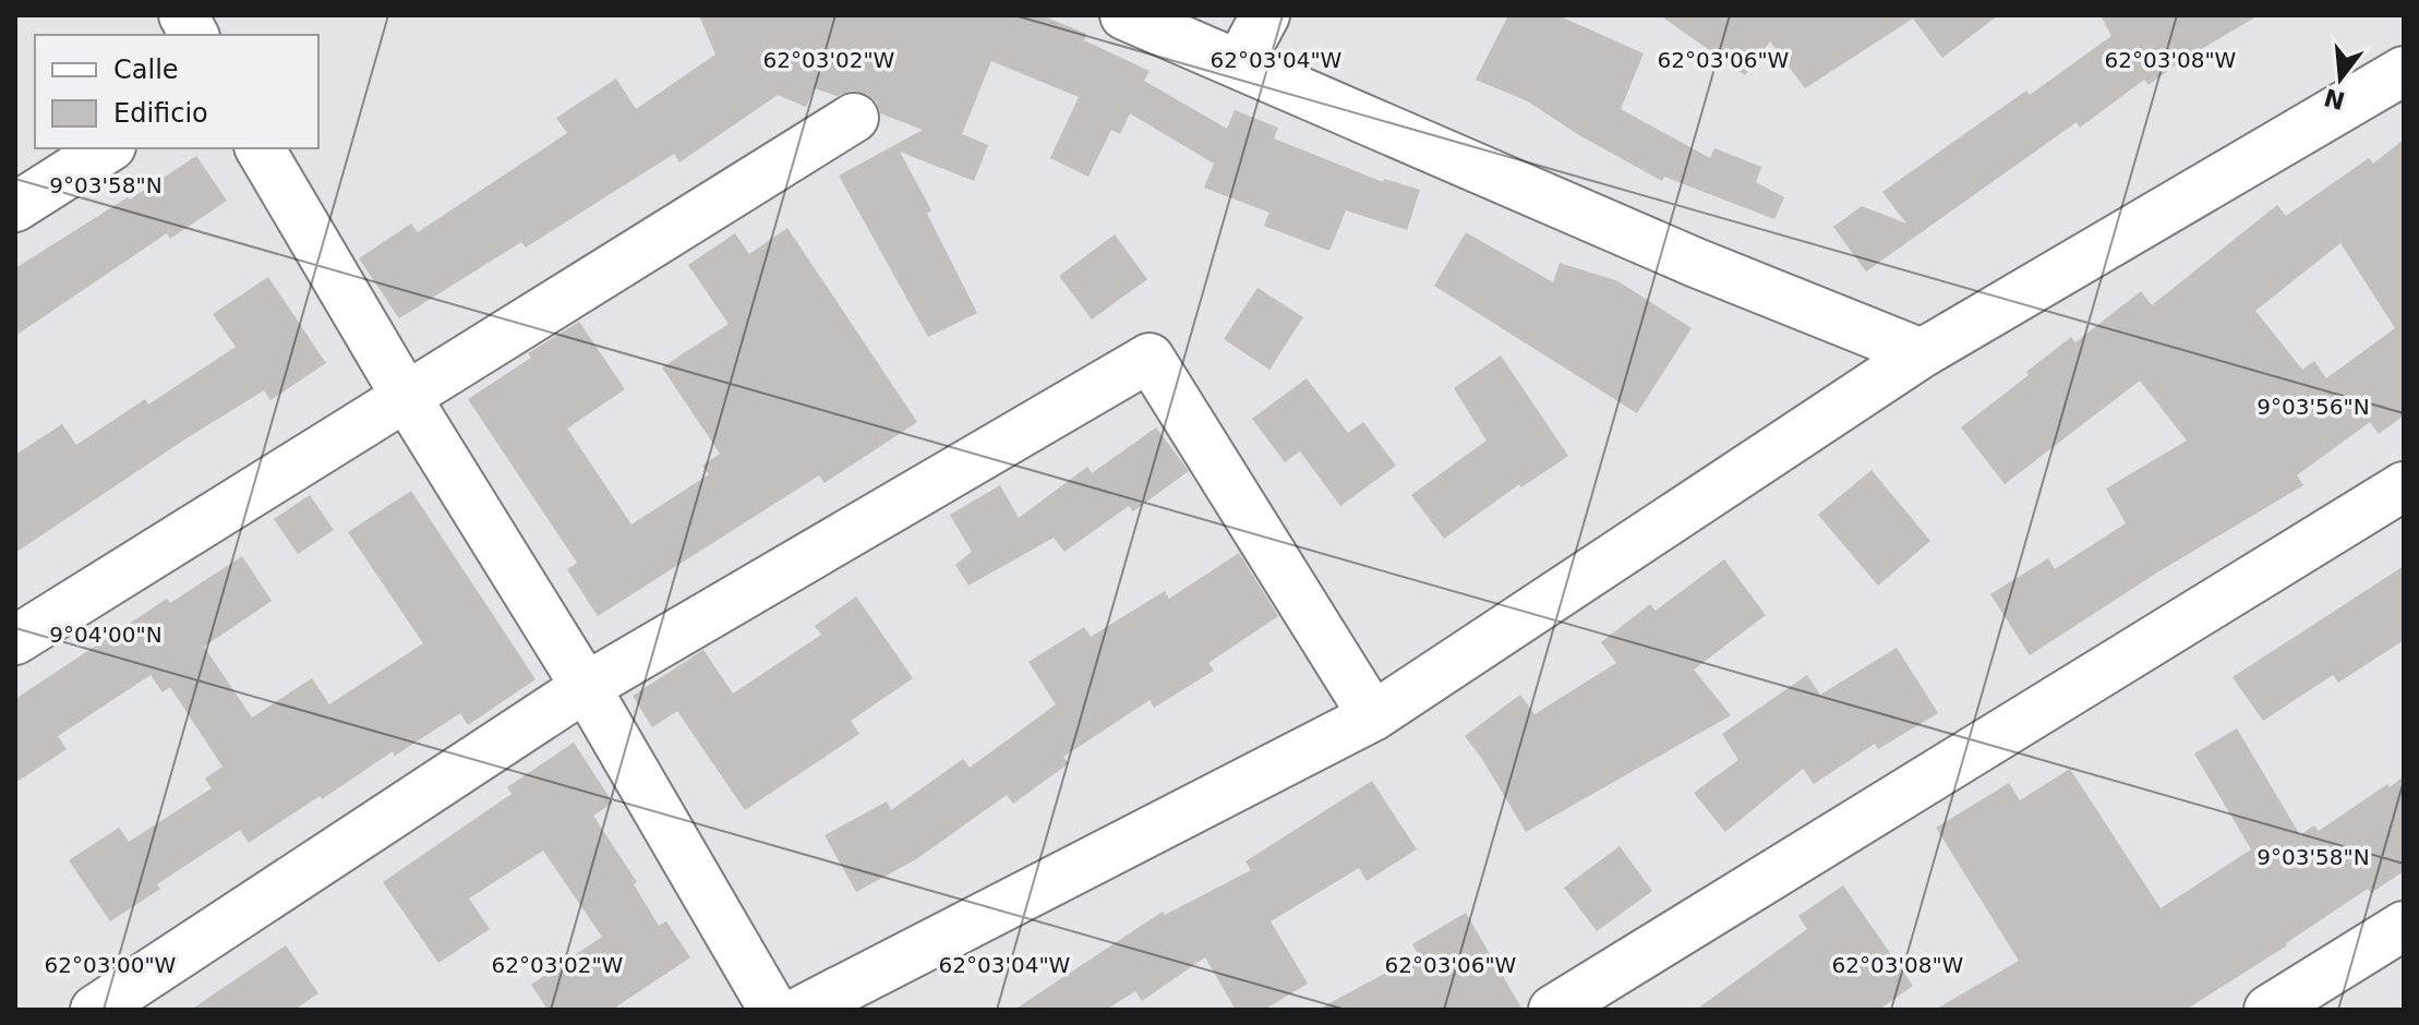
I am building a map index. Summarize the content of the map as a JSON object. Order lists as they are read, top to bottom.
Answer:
{
  "legend": ["Calle", "Edificio"],
  "north": "bottom",
  "coordinates": [
    "62°03'02\"W",
    "62°03'04\"W",
    "62°03'06\"W",
    "62°03'08\"W",
    "9°03'58\"N",
    "9°03'56\"N",
    "9°04'00\"N",
    "62°03'00\"W"
  ]
}
